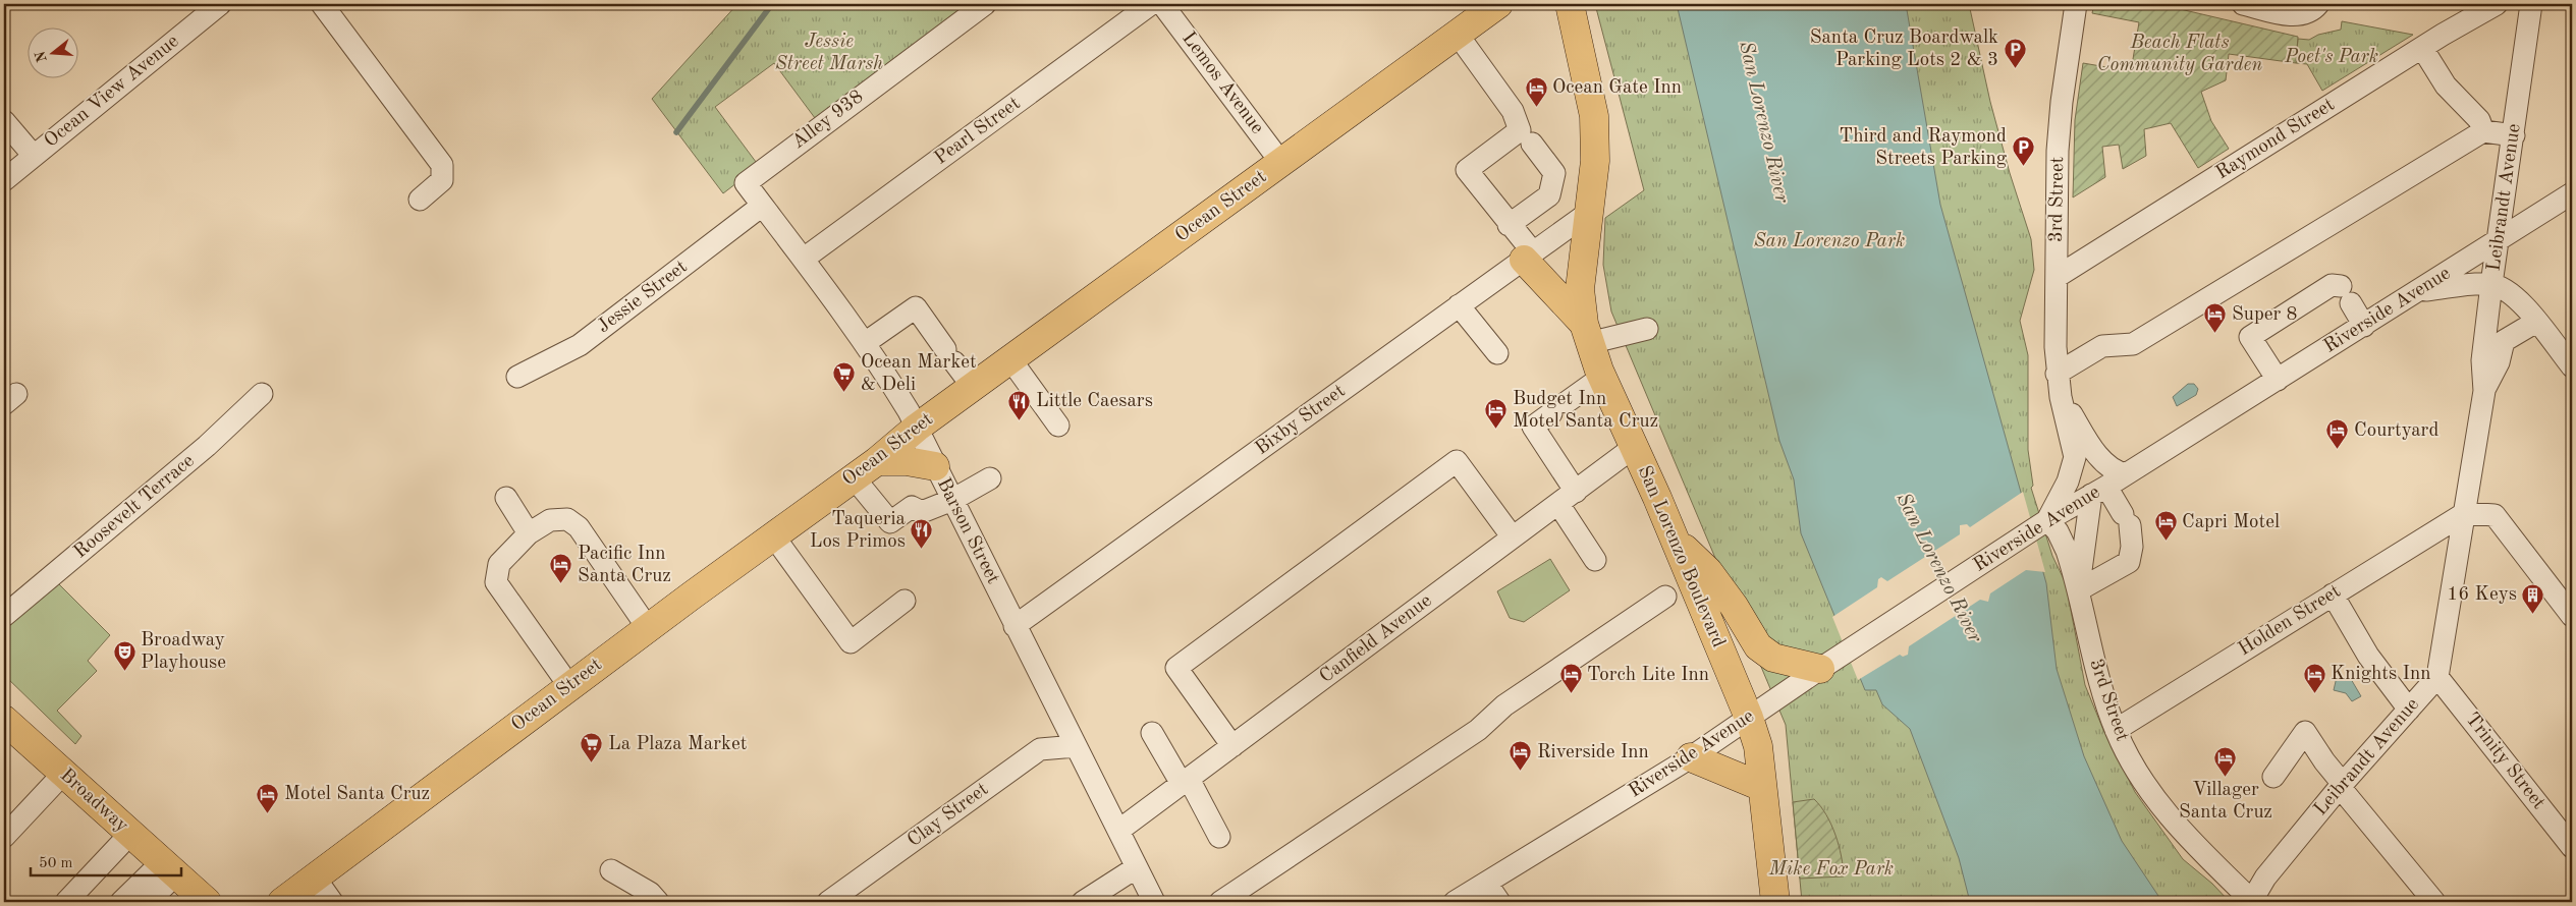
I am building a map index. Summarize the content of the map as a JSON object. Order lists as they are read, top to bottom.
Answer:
{
  "streets": {
    "main road": ["Ocean Street", "San Lorenzo Boulevard", "Broadway"],
    "street": [
      "Lemos Avenue",
      "Ocean View Avenue",
      "Alley 938",
      "Pearl Street",
      "Raymond Street",
      "Leibrandt Avenue",
      "3rd Street",
      "Jessie Street",
      "Riverside Avenue",
      "Bixby Street",
      "Roosevelt Terrace",
      "Barson Street",
      "Holden Street",
      "Canfield Avenue",
      "Trinity Street",
      "Clay Street"
    ]
  },
  "crossings": [
    ["Lemos Avenue", "Ocean Street"],
    ["Alley 938", "Barson Street"],
    ["Pearl Street", "Barson Street"],
    ["Raymond Street", "3rd Street"],
    ["Leibrandt Avenue", "3rd Street"],
    ["Leibrandt Avenue", "Riverside Avenue"],
    ["Leibrandt Avenue", "Holden Street"],
    ["Leibrandt Avenue", "Trinity Street"],
    ["3rd Street", "Riverside Avenue"],
    ["3rd Street", "Holden Street"],
    ["Ocean Street", "Barson Street"],
    ["Jessie Street", "Barson Street"],
    ["Riverside Avenue", "San Lorenzo Boulevard"],
    ["Bixby Street", "Barson Street"],
    ["Bixby Street", "San Lorenzo Boulevard"],
    ["Barson Street", "Canfield Avenue"],
    ["Barson Street", "Clay Street"],
    ["San Lorenzo Boulevard", "Canfield Avenue"]
  ],
  "water": ["San Lorenzo River"],
  "parks": [
    "Jessie Street Marsh",
    "Beach Flats Community Garden",
    "Poet's Park",
    "San Lorenzo Park",
    "Mike Fox Park"
  ],
  "places": {
    "parking": ["Santa Cruz Boardwalk Parking Lots 2 & 3", "Third and Raymond Streets Parking"],
    "hotel": [
      "Ocean Gate Inn",
      "Super 8",
      "Budget Inn Motel Santa Cruz",
      "Courtyard",
      "Capri Motel",
      "Pacific Inn Santa Cruz",
      "Knights Inn",
      "Torch Lite Inn",
      "Riverside Inn",
      "Villager Santa Cruz",
      "Motel Santa Cruz"
    ],
    "supermarket": ["Ocean Market & Deli", "La Plaza Market"],
    "restaurant": ["Little Caesars", "Taqueria Los Primos"],
    "building": ["16 Keys"],
    "theatre": ["Broadway Playhouse"]
  },
  "scale_bar": "50 m",
  "north": "left"
}
